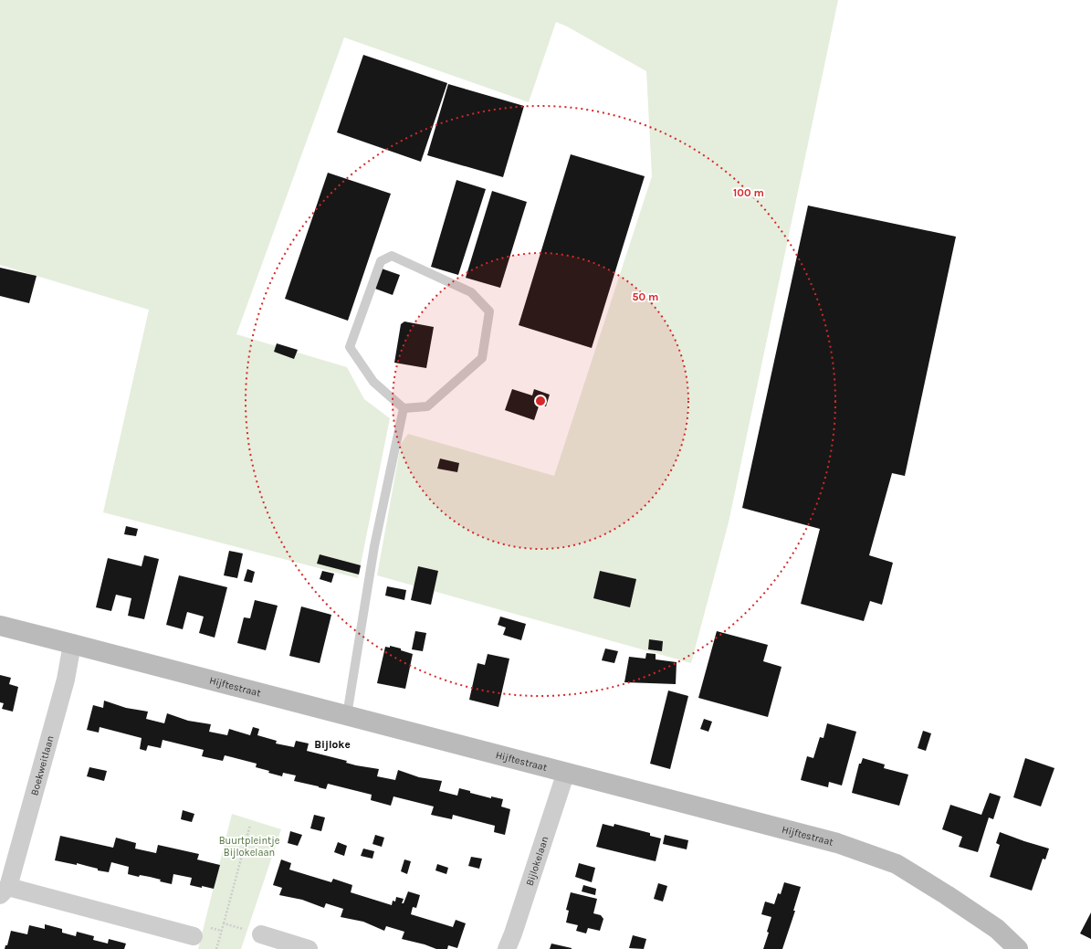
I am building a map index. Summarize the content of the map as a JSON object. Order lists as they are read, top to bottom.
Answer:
{
  "streets": {
    "street": ["Hijftestraat", "Boekweitlaan", "Bijlokelaan"]
  },
  "crossings": [
    ["Hijftestraat", "Boekweitlaan"],
    ["Hijftestraat", "Bijlokelaan"]
  ],
  "districts": ["Bijloke"],
  "parks": ["Buurtpleintje Bijlokelaan"],
  "rings": ["100 m", "50 m"]
}
